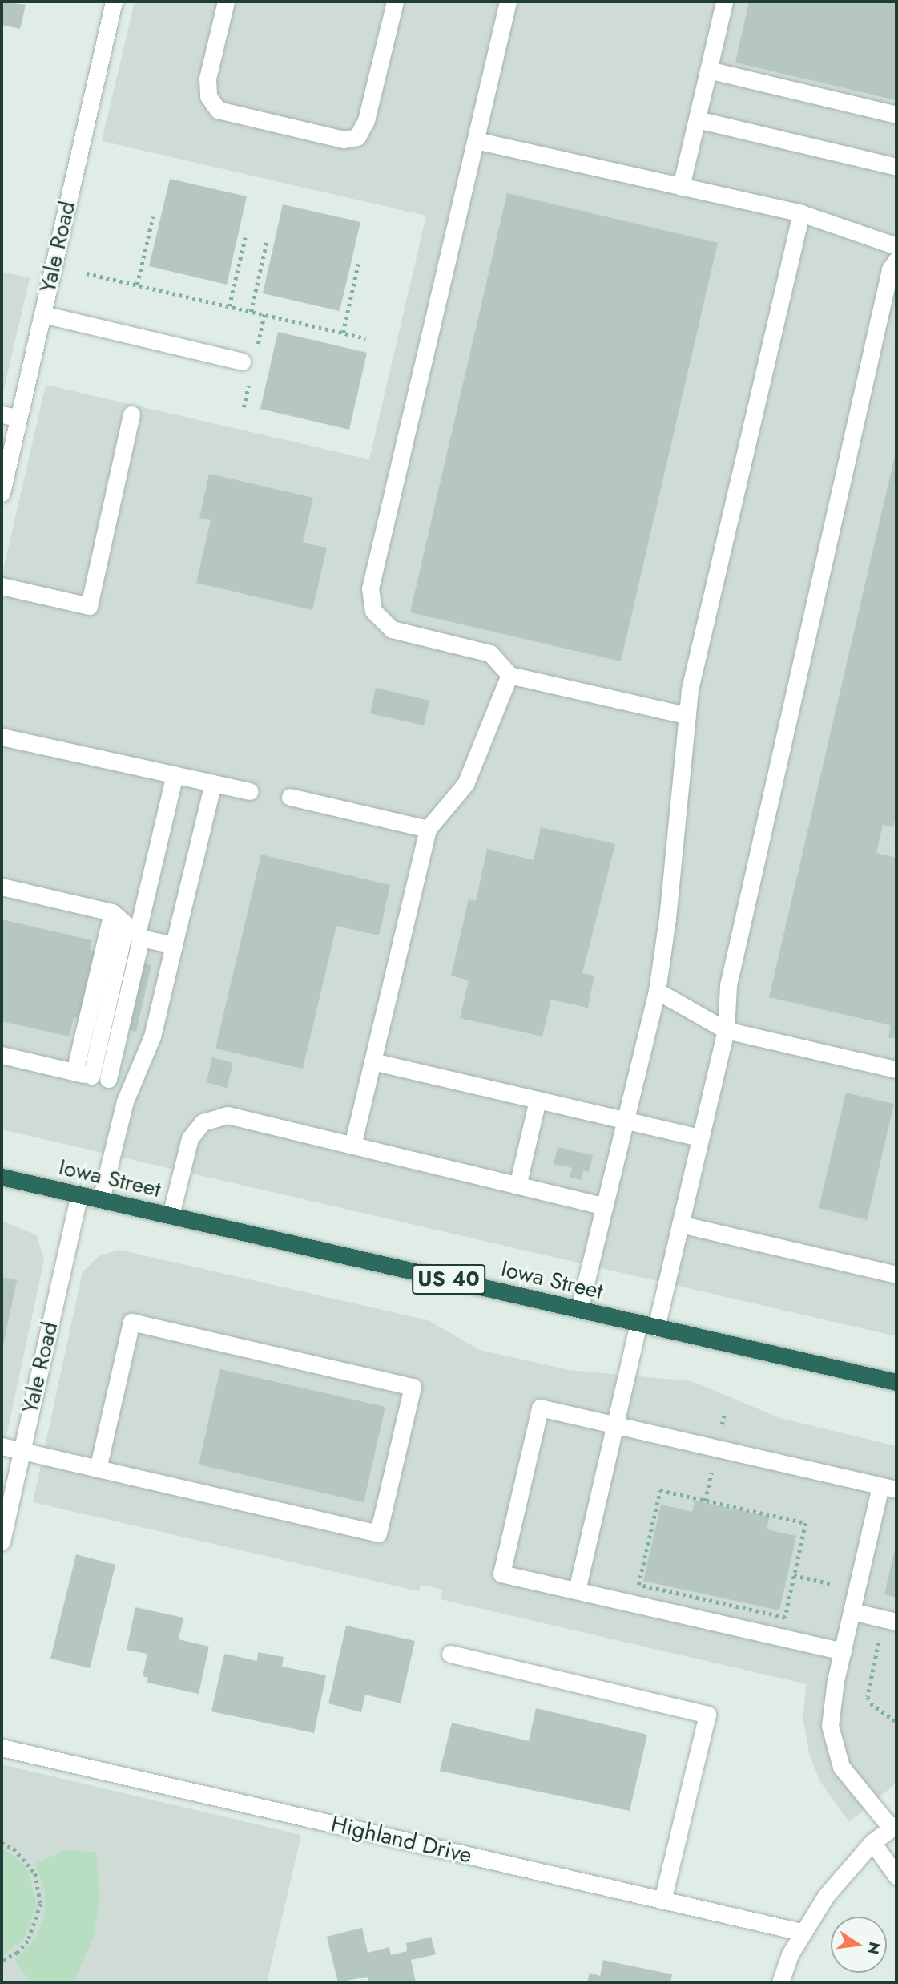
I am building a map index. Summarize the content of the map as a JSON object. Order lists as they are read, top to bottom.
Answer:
{
  "streets": {
    "highway": ["Iowa Street", "US 40"],
    "street": ["Yale Road", "Highland Drive"]
  },
  "crossings": [
    ["Yale Road", "Iowa Street"]
  ],
  "north": "right"
}
